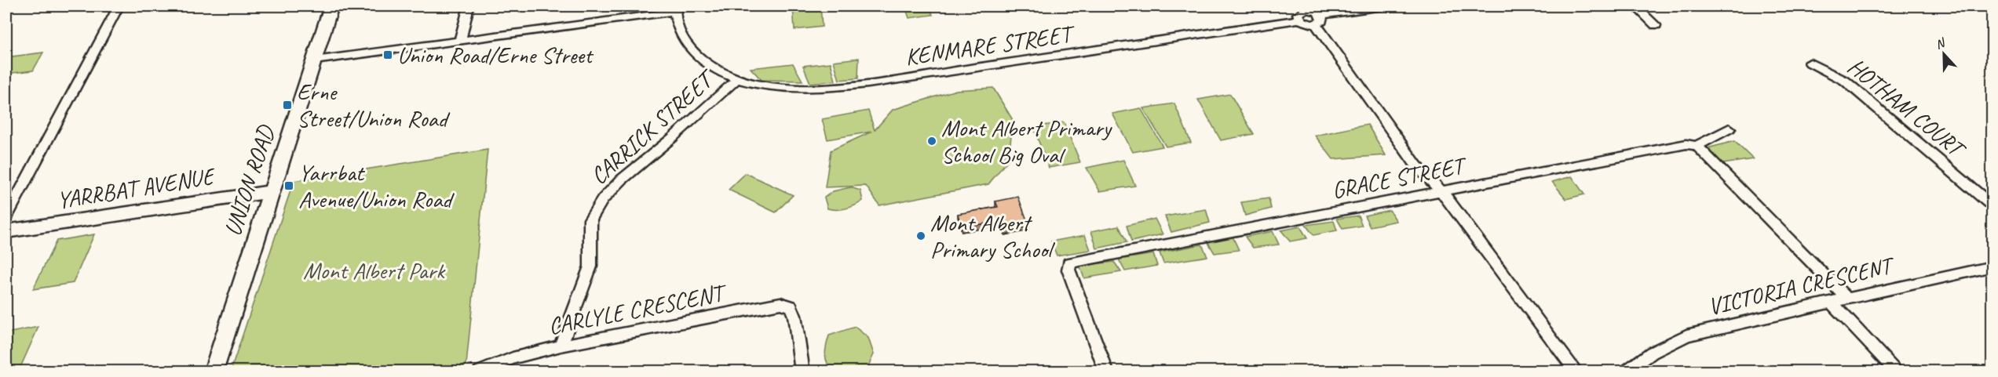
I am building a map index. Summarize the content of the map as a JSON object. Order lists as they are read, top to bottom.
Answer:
{
  "streets": {
    "main road": ["UNION ROAD", "YARRBAT AVENUE"],
    "street": [
      "KENMARE STREET",
      "HOTHAM COURT",
      "CARRICK STREET",
      "GRACE STREET",
      "VICTORIA CRESCENT",
      "CARLYLE CRESCENT"
    ]
  },
  "crossings": [
    ["KENMARE STREET", "CARRICK STREET"],
    ["CARRICK STREET", "CARLYLE CRESCENT"],
    ["UNION ROAD", "YARRBAT AVENUE"]
  ],
  "parks": ["Mont Albert Park"],
  "places": {
    "transit": ["Union Road/Erne Street", "Erne Street/Union Road", "Yarrbat Avenue/Union Road"],
    "other": ["Mont Albert Primary School Big Oval", "Mont Albert Primary School"]
  },
  "north": "top"
}
